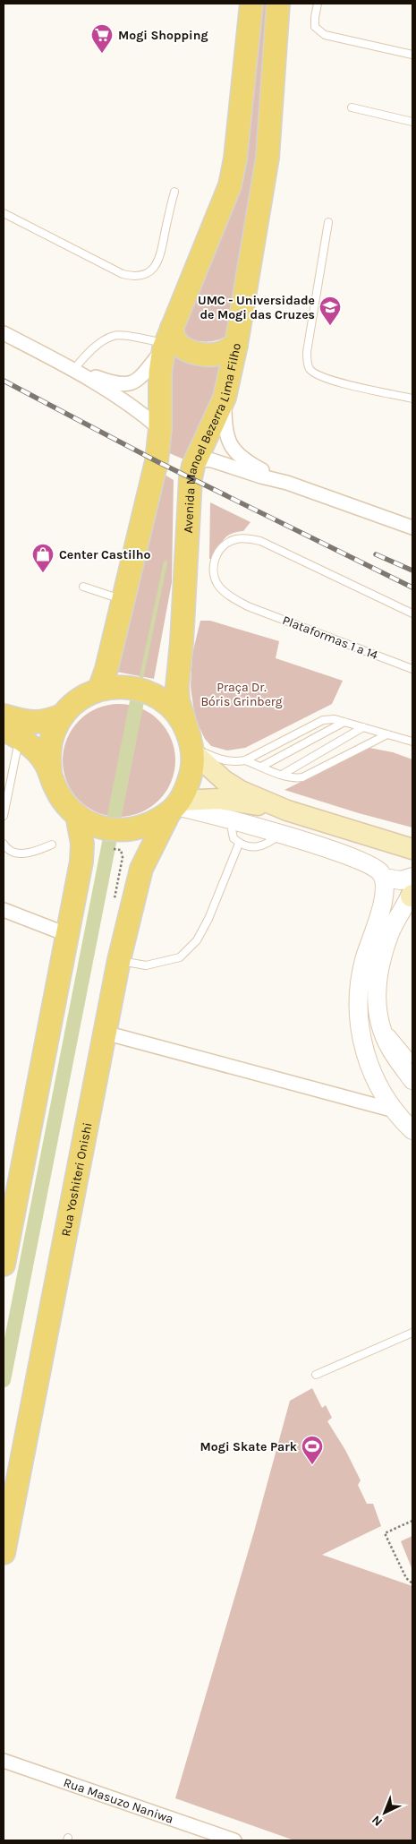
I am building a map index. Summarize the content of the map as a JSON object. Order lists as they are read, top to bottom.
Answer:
{
  "streets": {
    "main road": ["Avenida Manoel Bezerra Lima Filho", "Rua Yoshiteri Onishi"],
    "street": ["Rua Masuzo Naniwa"],
    "lane": ["Plataformas 1 a 14"]
  },
  "crossings": [
    ["Avenida Manoel Bezerra Lima Filho", "Rua Yoshiteri Onishi"]
  ],
  "parks": ["Praça Dr. Bóris Grinberg"],
  "places": {
    "supermarket": ["Mogi Shopping"],
    "school or university": ["UMC - Universidade de Mogi das Cruzes"],
    "shop": ["Center Castilho"],
    "sports": ["Mogi Skate Park"]
  },
  "north": "bottom left"
}
